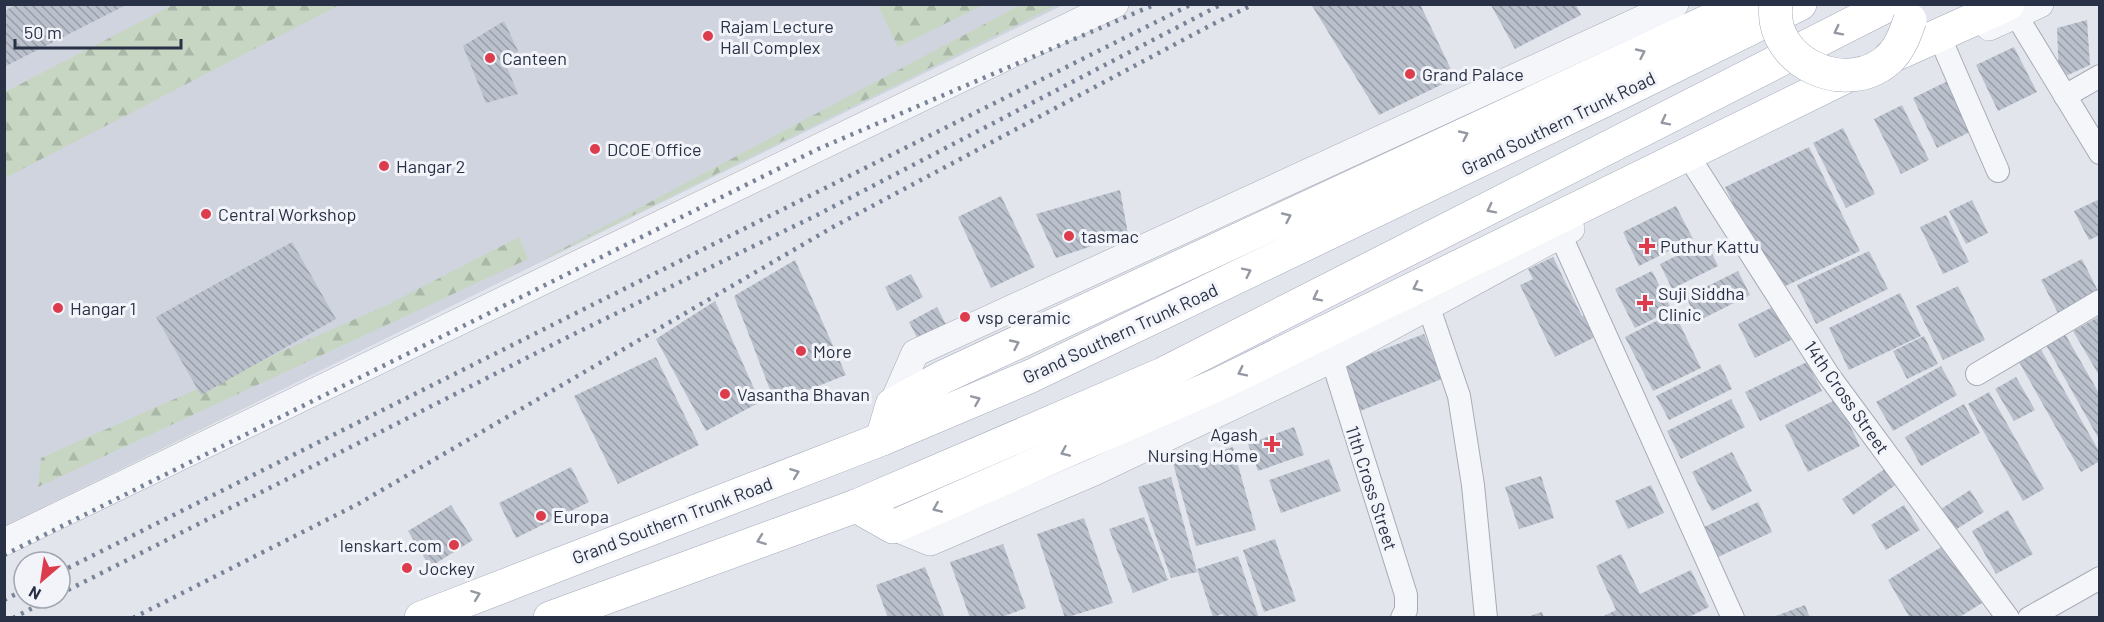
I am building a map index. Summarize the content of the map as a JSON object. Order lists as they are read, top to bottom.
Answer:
{
  "streets": {
    "main road": ["Grand Southern Trunk Road"],
    "street": ["14th Cross Street", "11th Cross Street"]
  },
  "places": {
    "other": [
      "Rajam Lecture Hall Complex",
      "Canteen",
      "Grand Palace",
      "DCOE Office",
      "Hangar 2",
      "Central Workshop",
      "tasmac",
      "Hangar 1",
      "vsp ceramic",
      "More",
      "Vasantha Bhavan",
      "Europa",
      "lenskart.com",
      "Jockey"
    ],
    "health": ["Puthur Kattu", "Suji Siddha Clinic", "Agash Nursing Home"]
  },
  "scale_bar": "50 m",
  "north": "bottom left"
}
